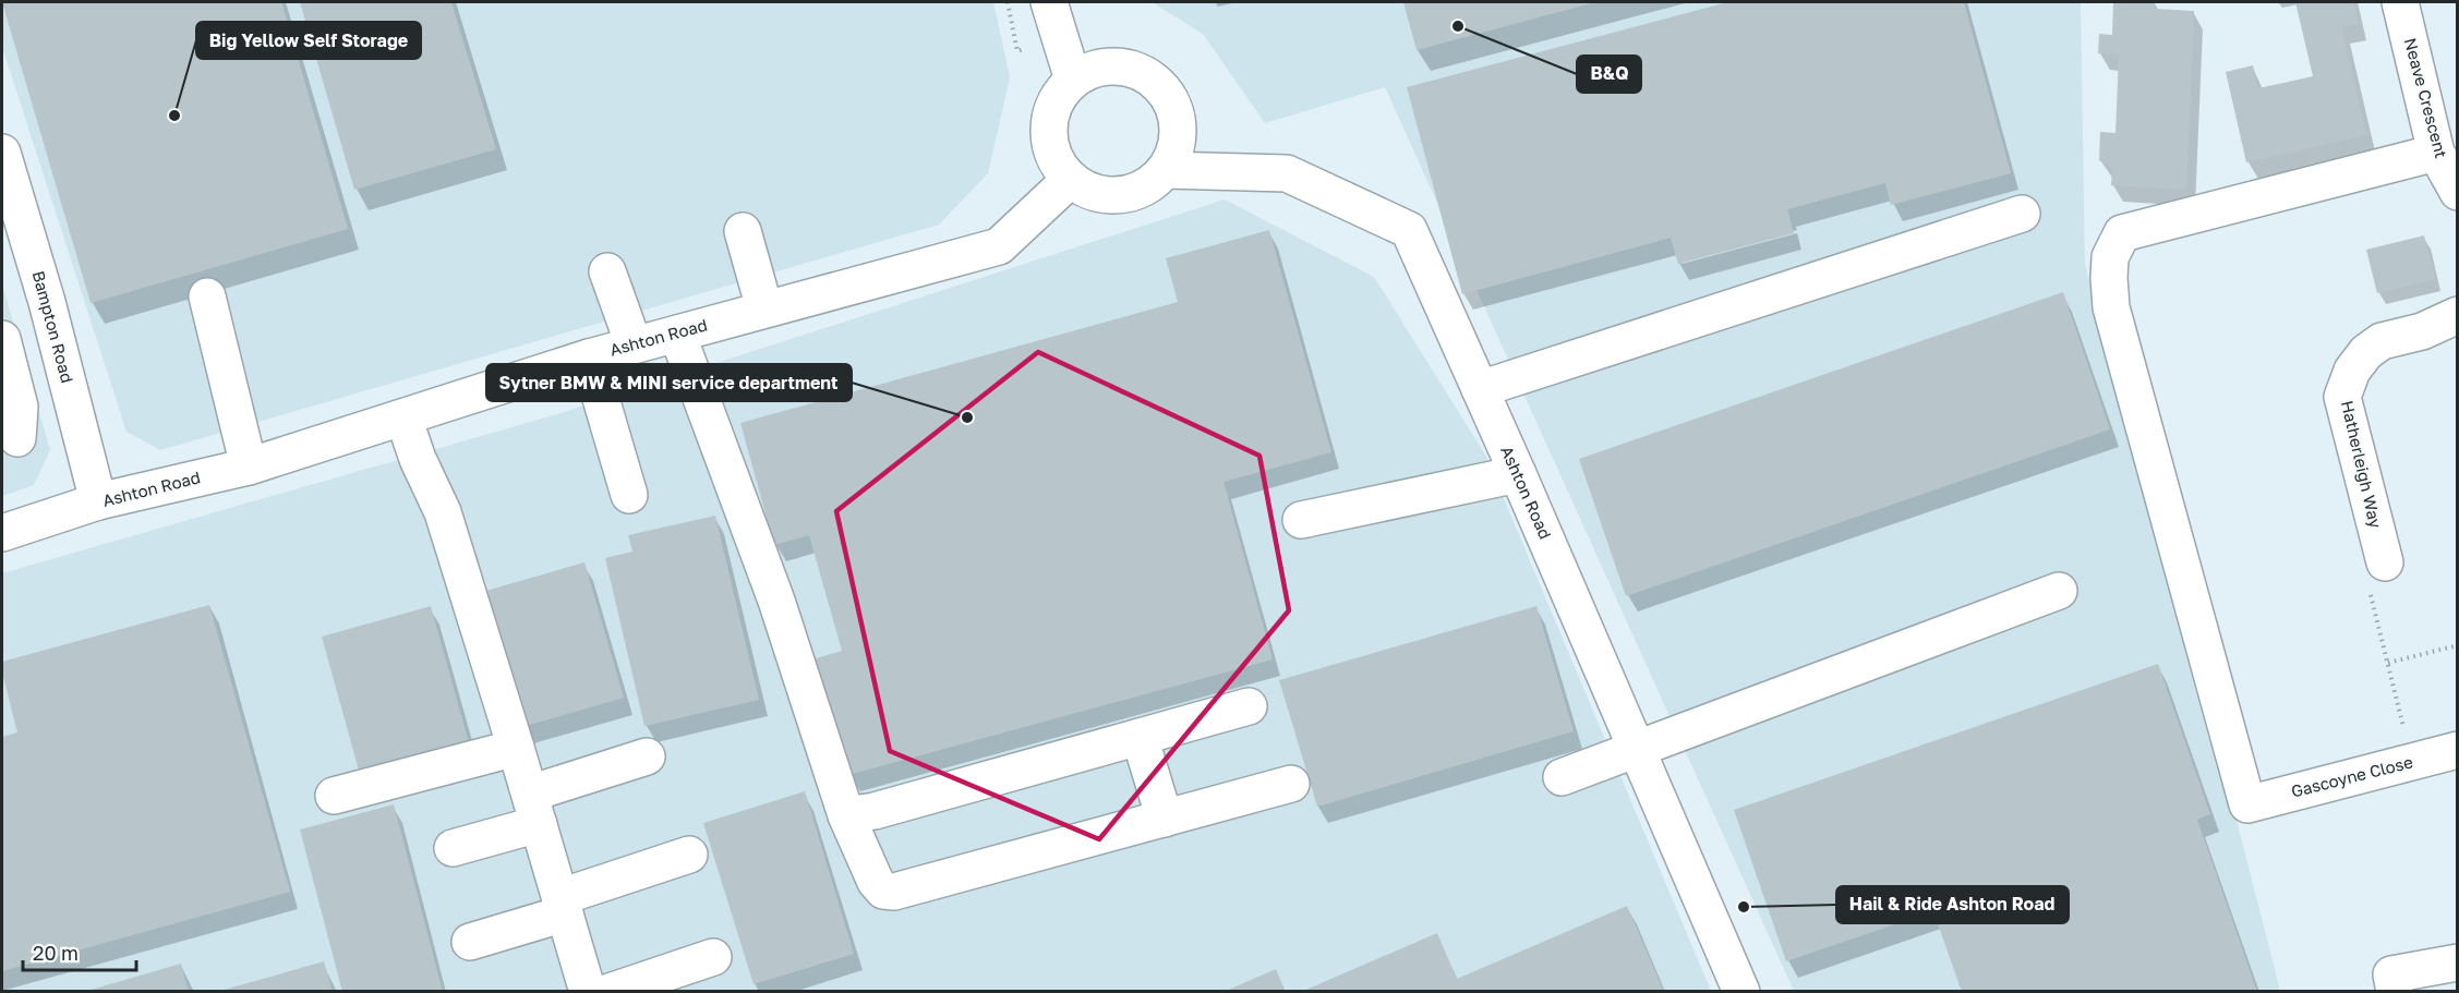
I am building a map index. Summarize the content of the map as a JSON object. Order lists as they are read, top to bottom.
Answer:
{
  "streets": {
    "street": [
      "Neave Crescent",
      "Bampton Road",
      "Ashton Road",
      "Hatherleigh Way",
      "Gascoyne Close"
    ]
  },
  "crossings": [
    ["Neave Crescent", "Gascoyne Close"],
    ["Bampton Road", "Ashton Road"]
  ],
  "places": [
    "B&Q",
    "Big Yellow Self Storage",
    "Sytner BMW & MINI service department",
    "Hail & Ride Ashton Road"
  ],
  "scale_bar": "20 m"
}
